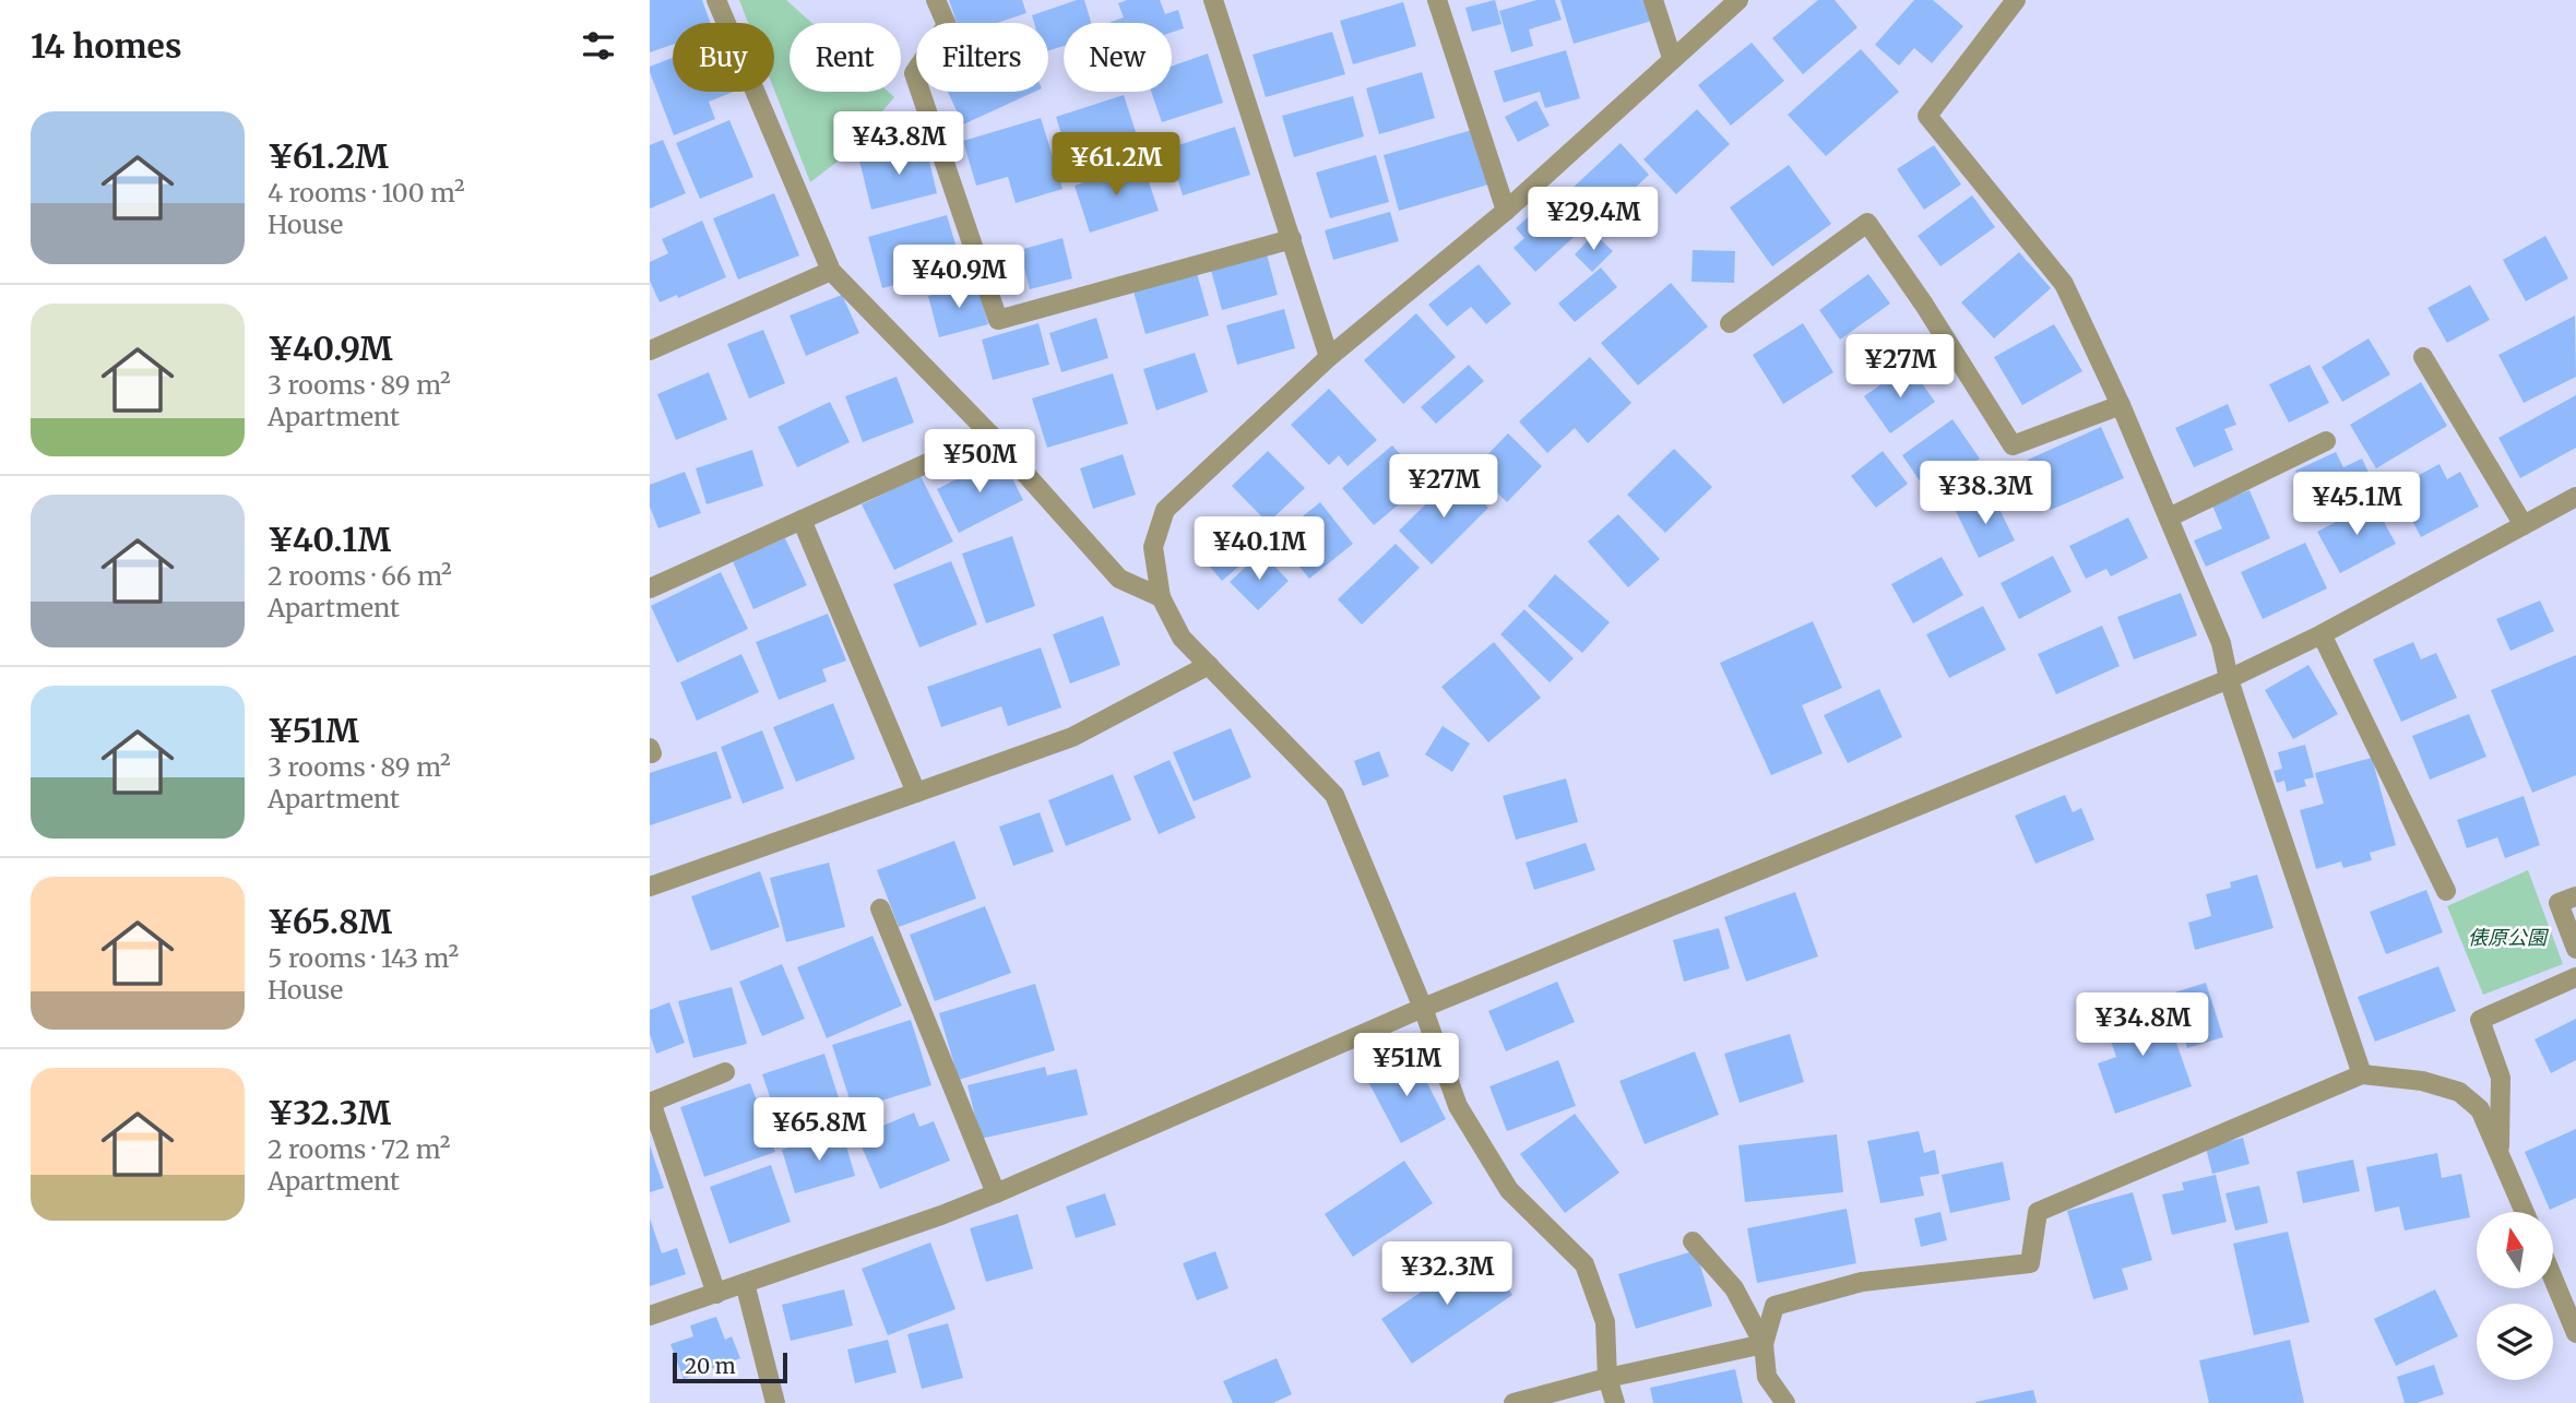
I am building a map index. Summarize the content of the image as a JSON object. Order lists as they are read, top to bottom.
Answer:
{
  "parks": ["俵原公園"],
  "scale_bar": "20 m",
  "north": "top",
  "page": {
    "heading": "14 homes",
    "chip": [
      "Buy",
      "Rent",
      "Filters",
      "New"
    ],
    "list": [
      {
        "name": "¥61.2M",
        "note": "4 rooms · 100 m² · House"
      },
      {
        "name": "¥40.9M",
        "note": "3 rooms · 89 m² · Apartment"
      },
      {
        "name": "¥40.1M",
        "note": "2 rooms · 66 m² · Apartment"
      },
      {
        "name": "¥51M",
        "note": "3 rooms · 89 m² · Apartment"
      },
      {
        "name": "¥65.8M",
        "note": "5 rooms · 143 m² · House"
      },
      {
        "name": "¥32.3M",
        "note": "2 rooms · 72 m² · Apartment"
      }
    ],
    "price": [
      "¥43.8M",
      "¥61.2M",
      "¥29.4M",
      "¥40.9M",
      "¥27M",
      "¥50M",
      "¥27M",
      "¥38.3M",
      "¥45.1M",
      "¥40.1M",
      "¥34.8M",
      "¥51M",
      "¥65.8M",
      "¥32.3M"
    ],
    "scale": "20 m"
  }
}
